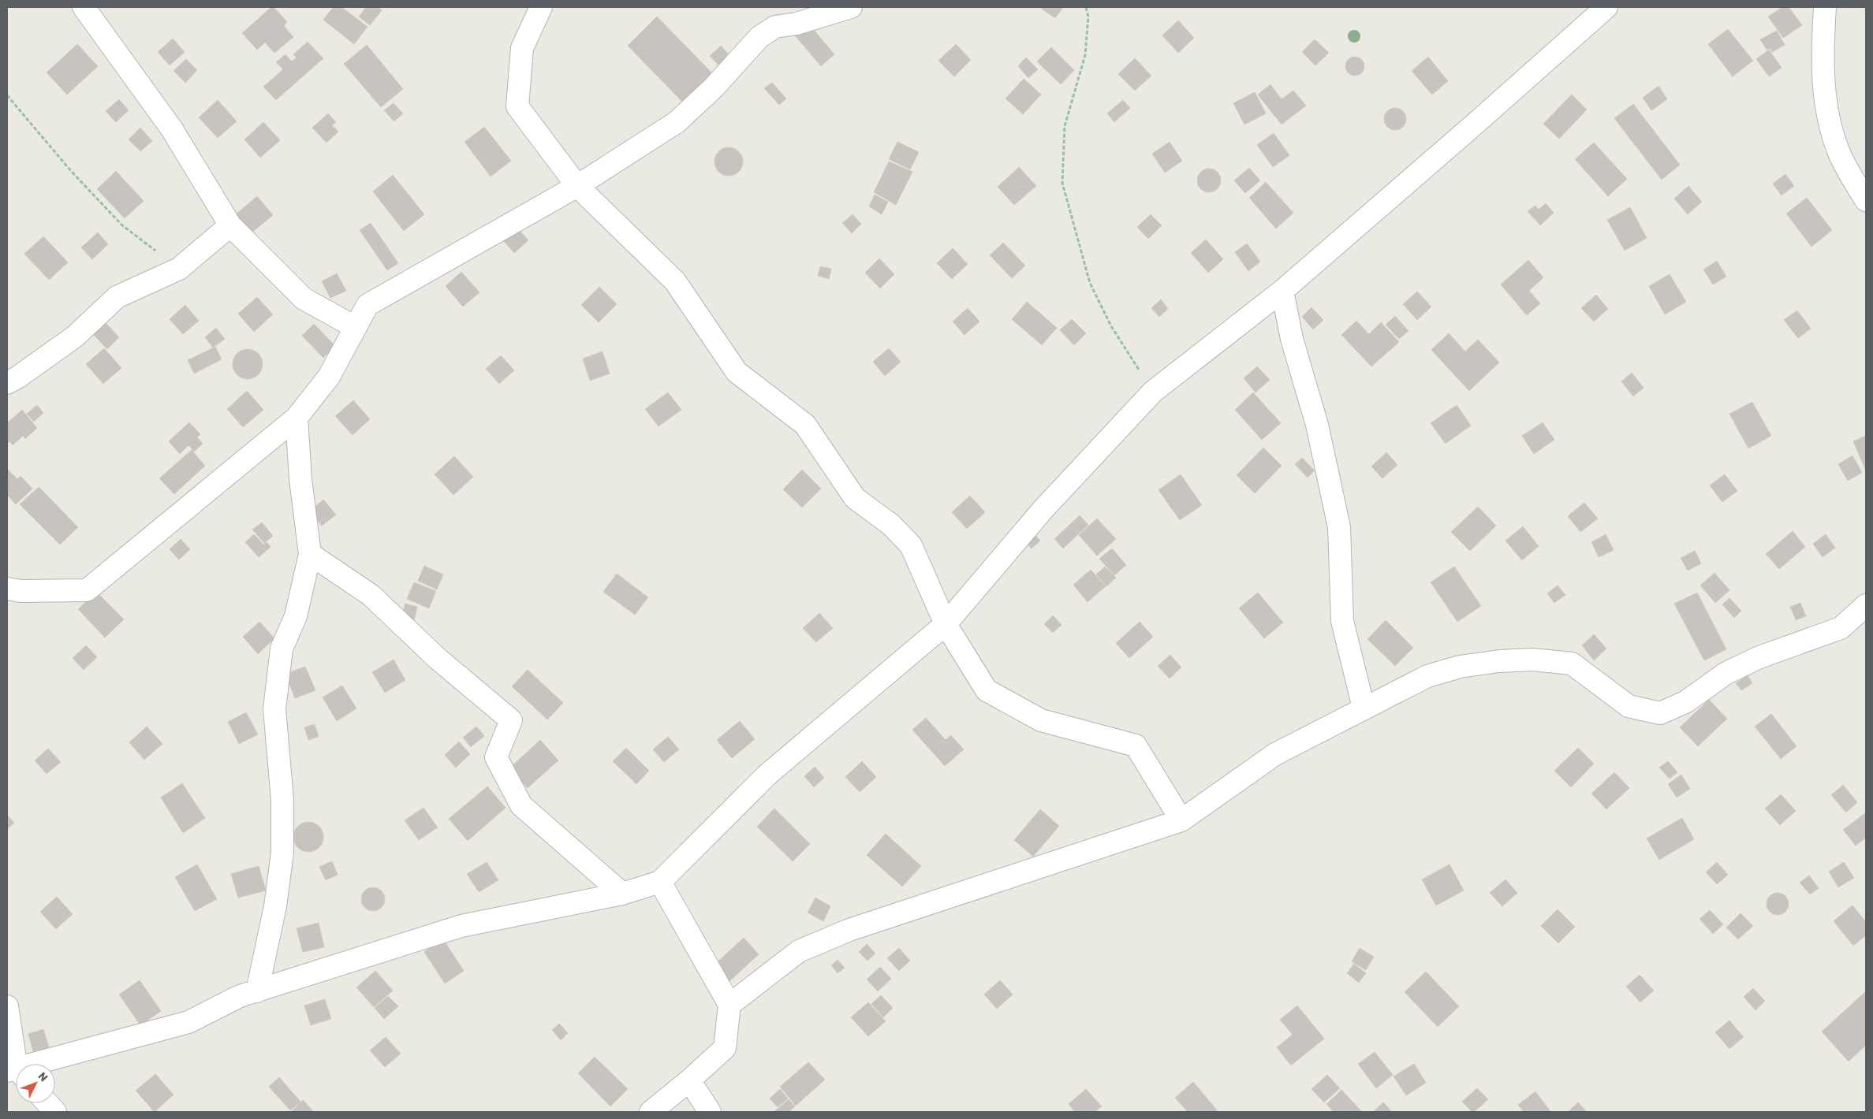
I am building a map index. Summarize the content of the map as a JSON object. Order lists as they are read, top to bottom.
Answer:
{
  "north": "top right"
}
